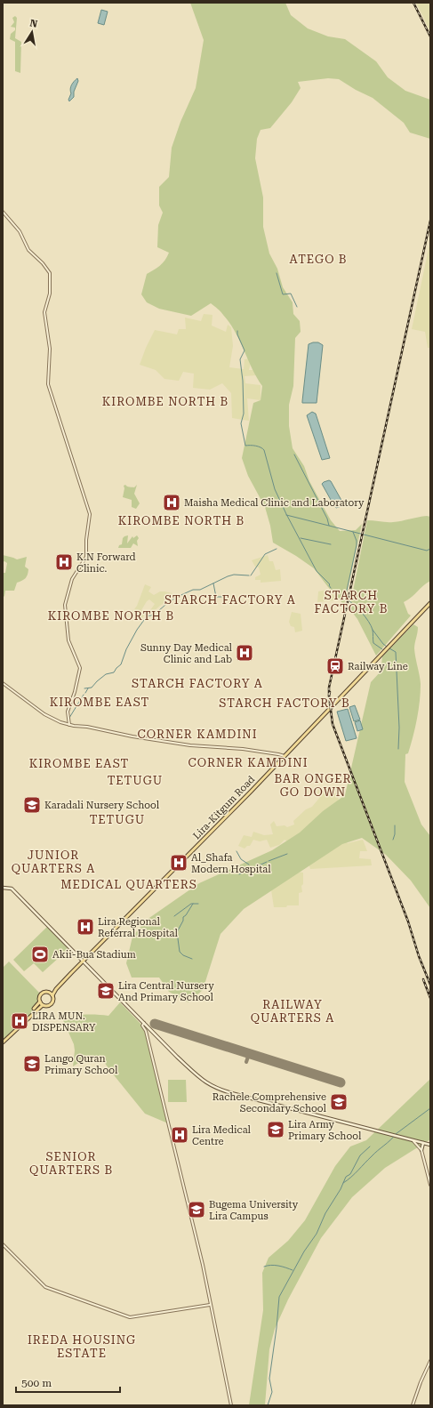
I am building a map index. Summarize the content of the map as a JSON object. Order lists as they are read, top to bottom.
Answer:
{
  "streets": {
    "main road": ["Lira-Kitgum Road"]
  },
  "districts": [
    "ATEGO B",
    "KIROMBE NORTH B",
    "KIROMBE NORTH B",
    "STARCH FACTORY B",
    "STARCH FACTORY A",
    "KIROMBE NORTH B",
    "STARCH FACTORY A",
    "KIROMBE EAST",
    "STARCH FACTORY B",
    "CORNER KAMDINI",
    "CORNER KAMDINI",
    "KIROMBE EAST",
    "BAR ONGER GO DOWN",
    "TETUGU",
    "TETUGU",
    "JUNIOR QUARTERS A",
    "MEDICAL QUARTERS",
    "RAILWAY QUARTERS A",
    "SENIOR QUARTERS B",
    "IREDA HOUSING ESTATE"
  ],
  "places": {
    "hospital": [
      "Maisha Medical Clinic and Laboratory",
      "K.N Forward Clinic.",
      "Sunny Day Medical Clinic and Lab",
      "Al_Shafa Modern Hospital",
      "Lira Regional Referral Hospital",
      "LIRA MUN. DISPENSARY",
      "Lira Medical Centre"
    ],
    "station": ["Railway Line"],
    "school or university": [
      "Karadali Nursery School",
      "Lira Central Nursery And Primary School",
      "Lango Quran Primary School",
      "Rachele Comprehensive Secondary School",
      "Lira Army Primary School",
      "Bugema University Lira Campus"
    ],
    "sports": ["Akii-Bua Stadium"]
  },
  "scale_bar": "500 m",
  "north": "top"
}
